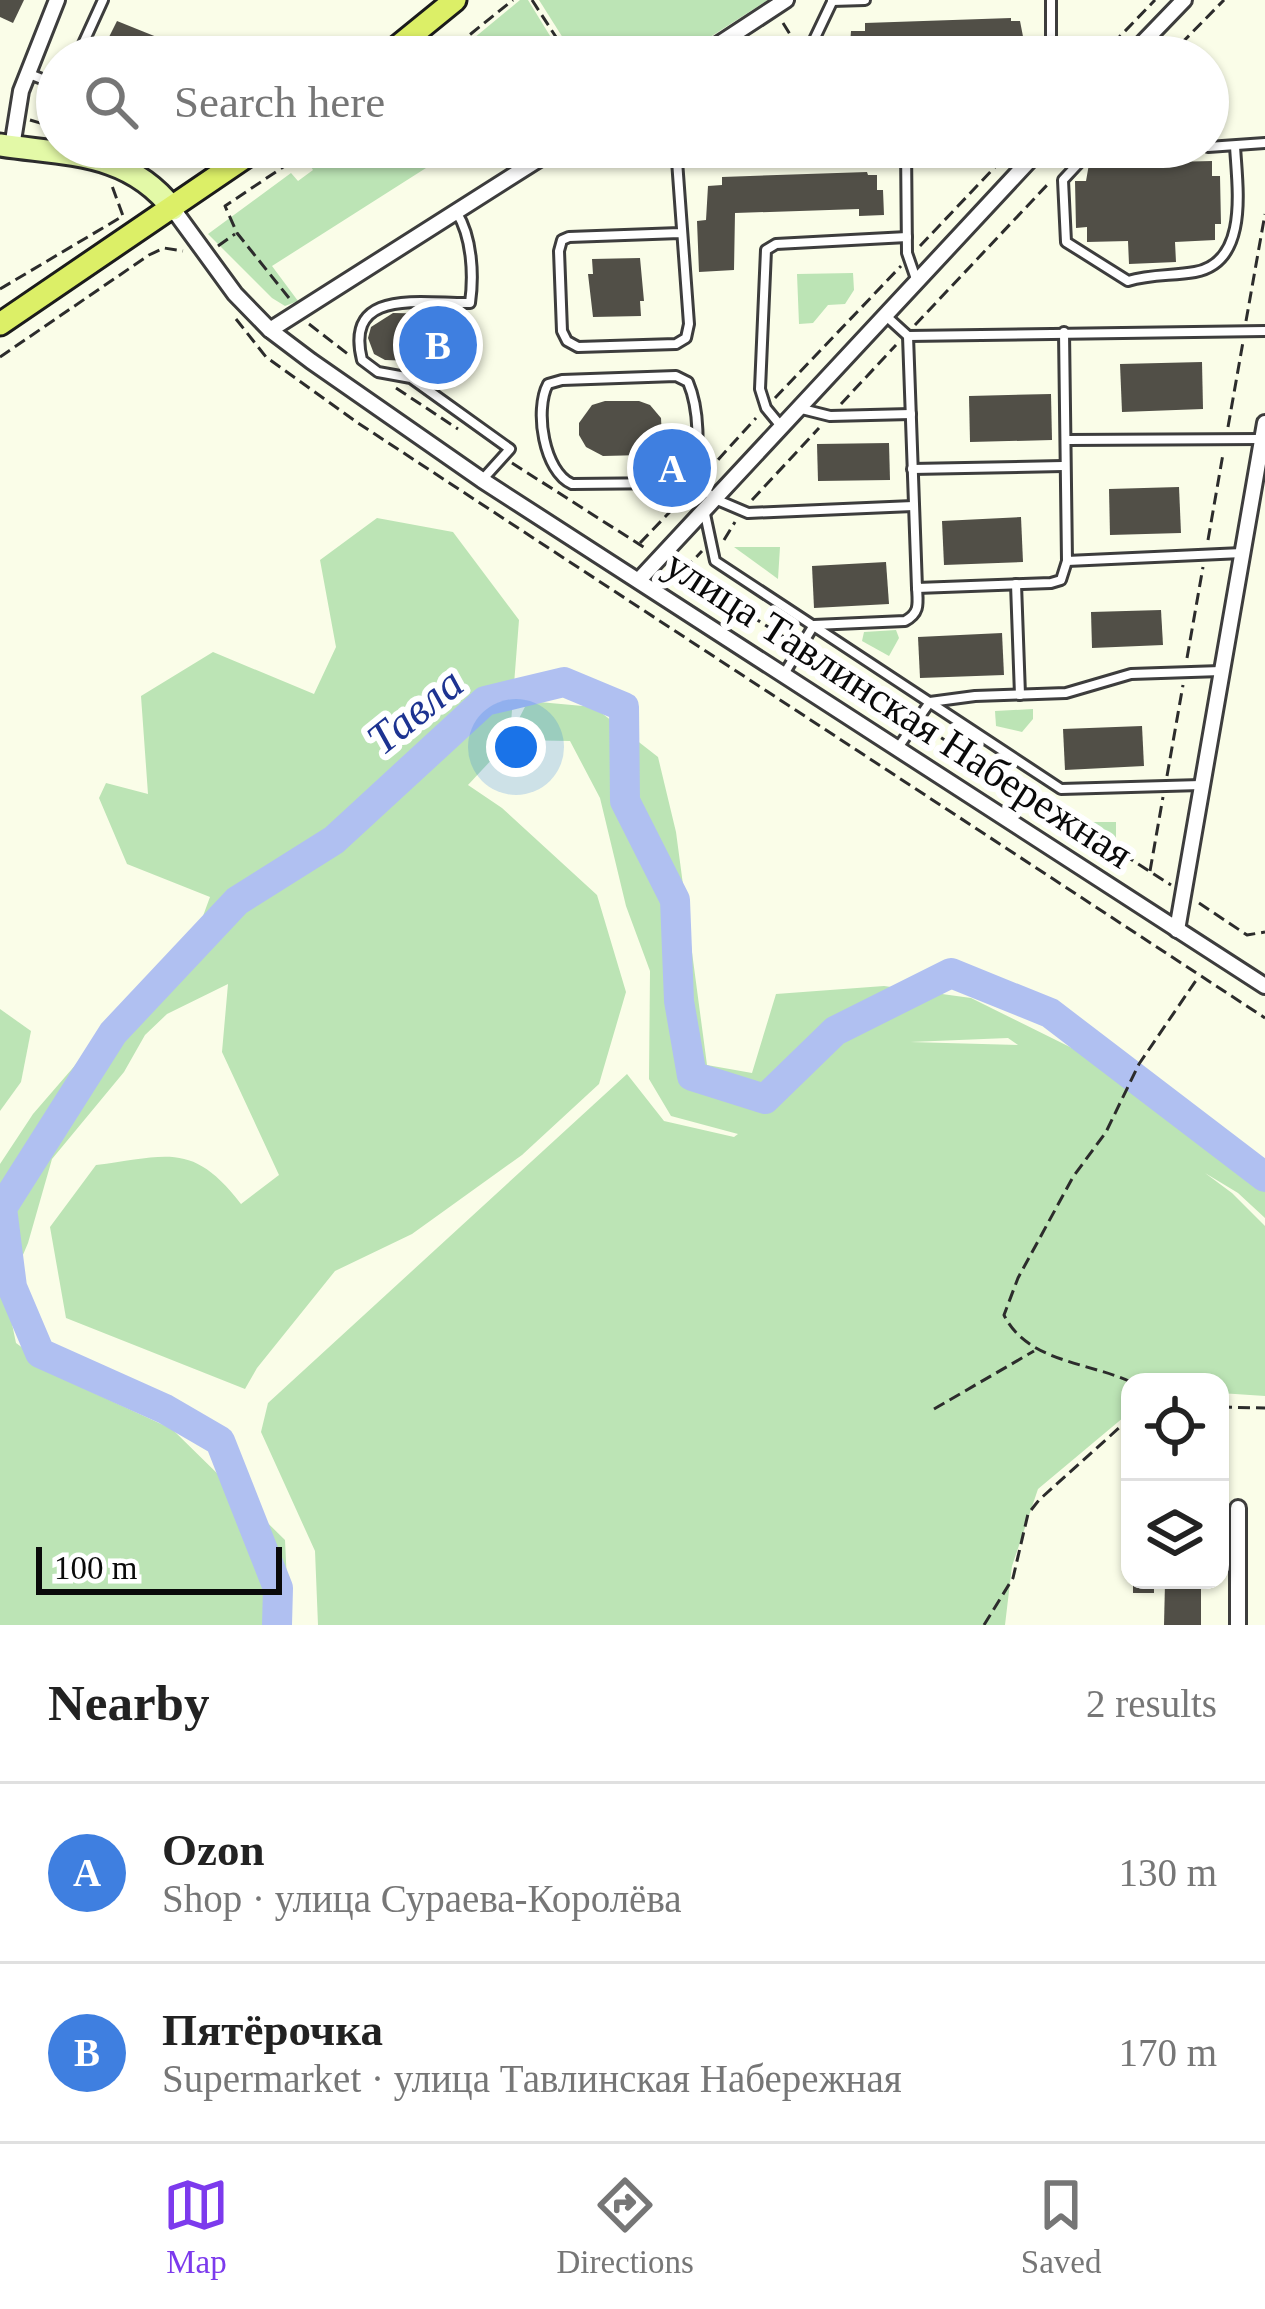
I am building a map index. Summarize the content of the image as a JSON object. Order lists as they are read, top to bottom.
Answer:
{
  "streets": {
    "street": ["улица Тавлинская Набережная"]
  },
  "water": ["Тавла"],
  "scale_bar": "100 m",
  "page": {
    "search": "Search here",
    "pins": ["B", "A"],
    "scale": "100 m",
    "heading": ["Nearby", "2 results"],
    "list": [
      {
        "mark": "A",
        "name": "Ozon",
        "note": "Shop · улица Сураева-Королёва",
        "value": "130 m"
      },
      {
        "mark": "B",
        "name": "Пятёрочка",
        "note": "Supermarket · улица Тавлинская Набережная",
        "value": "170 m"
      }
    ],
    "nav": ["Map", "Directions", "Saved"]
  }
}
